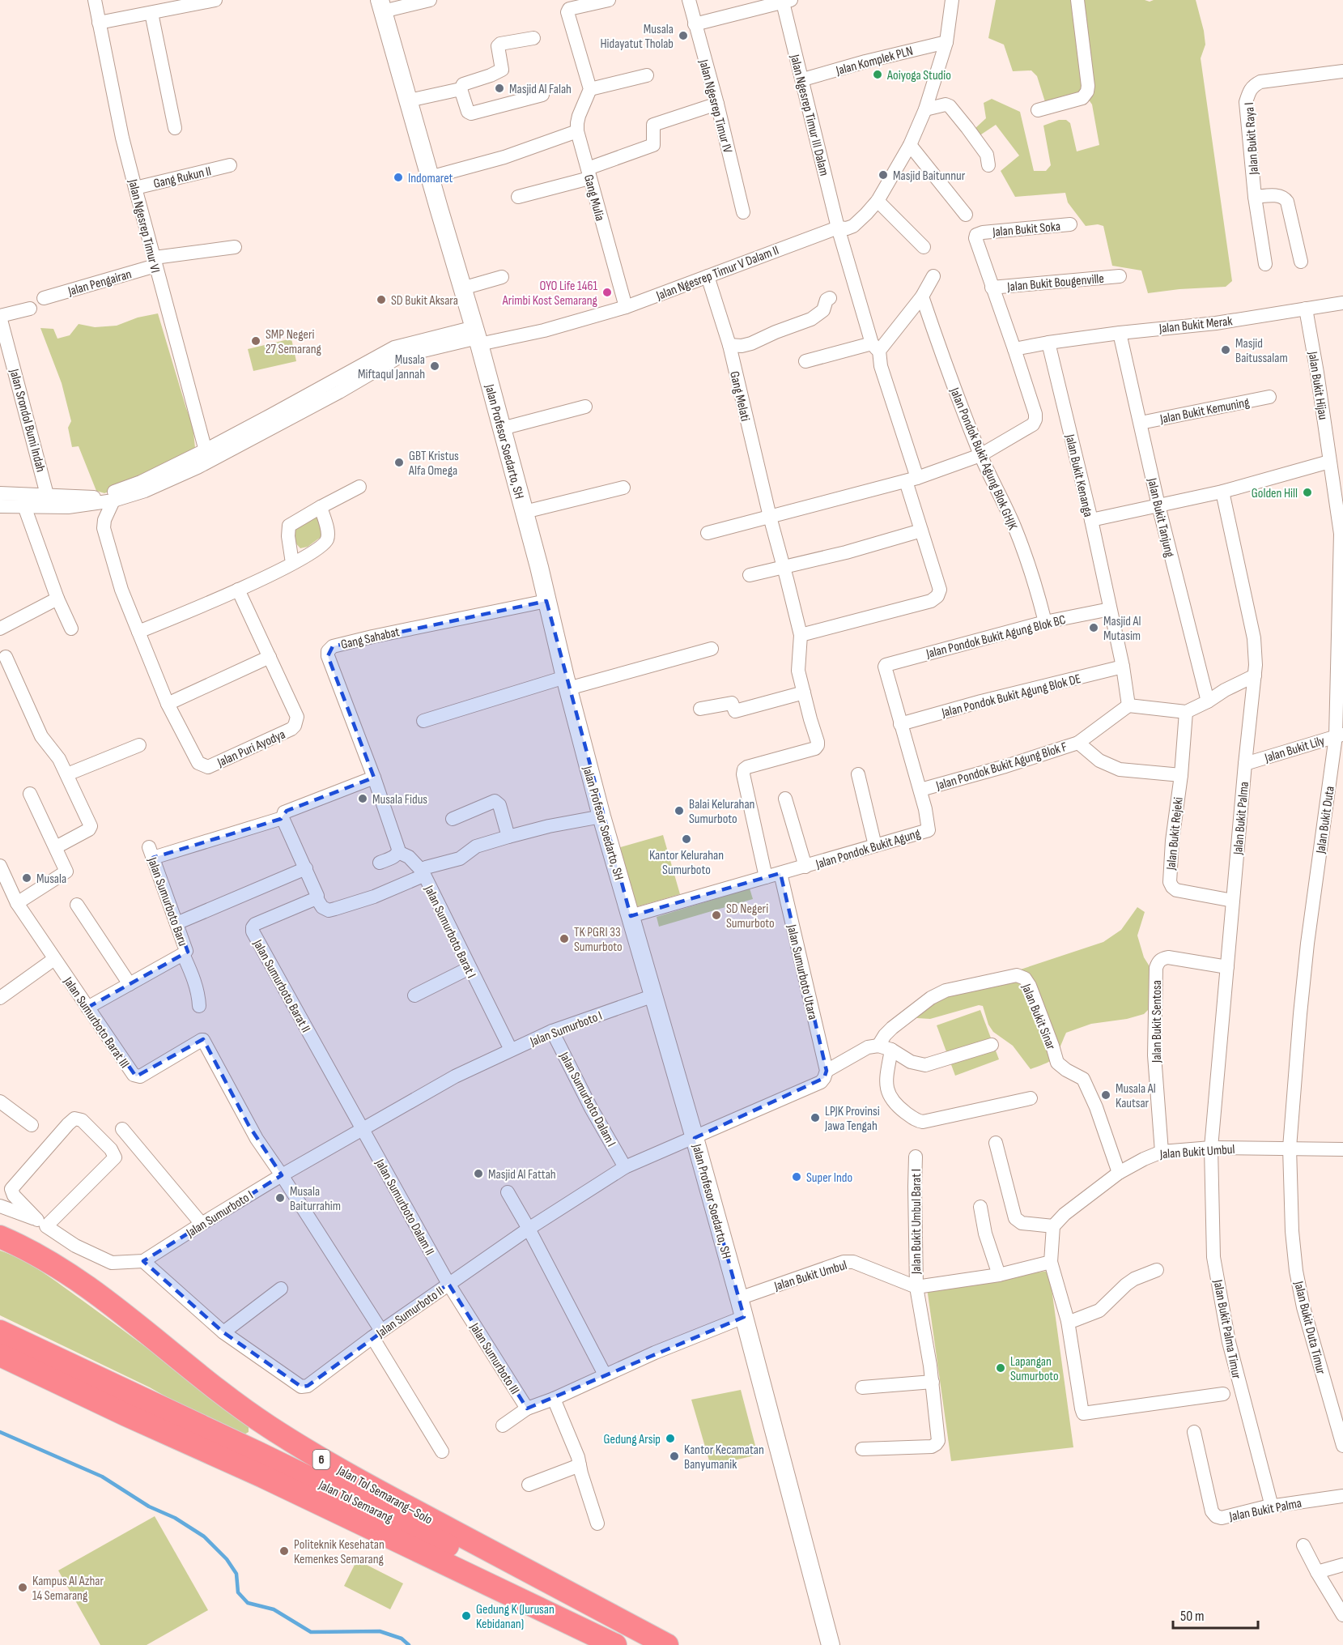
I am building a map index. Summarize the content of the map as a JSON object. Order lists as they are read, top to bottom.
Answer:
{
  "streets": {
    "highway": ["6", "Jalan Tol Semarang–Solo", "Jalan Tol Semarang"],
    "main road": ["Jalan Profesor Soedarto, SH"],
    "street": [
      "Jalan Komplek PLN",
      "Jalan Ngesrep Timur IV",
      "Jalan Ngesrep Timur III Dalam",
      "Jalan Bukit Raya I",
      "Gang Rukun II",
      "Gang Mulia",
      "Jalan Ngesrep Timur VI",
      "Jalan Bukit Soka",
      "Jalan Ngesrep Timur V Dalam II",
      "Jalan Pengairan",
      "Jalan Bukit Bougenville",
      "Jalan Bukit Merak",
      "Jalan Bukit Hijau",
      "Gang Melati",
      "Jalan Bukit Kemuning",
      "Jalan Srondol Bumi Indah",
      "Jalan Pondok Bukit Agung Blok GHJK",
      "Jalan Bukit Kenanga",
      "Jalan Bukit Tanjung",
      "Jalan Pondok Bukit Agung Blok BC",
      "Gang Sahabat",
      "Jalan Pondok Bukit Agung Blok DE",
      "Jalan Puri Ayodya",
      "Jalan Bukit Lily",
      "Jalan Pondok Bukit Agung Blok F",
      "Jalan Bukit Palma",
      "Jalan Bukit Duta",
      "Jalan Bukit Rejeki",
      "Jalan Pondok Bukit Agung",
      "Jalan Sumurboto Baru",
      "Jalan Sumurboto Barat I",
      "Jalan Sumurboto Utara",
      "Jalan Sumurboto Barat II",
      "Jalan Bukit Sinar",
      "Jalan Bukit Sentosa",
      "Jalan Sumurboto Barat III",
      "Jalan Sumurboto I",
      "Jalan Sumurboto Dalam I",
      "Jalan Bukit Umbul",
      "Jalan Sumurboto Dalam II",
      "Jalan Bukit Umbul Barat I",
      "Jalan Sumurboto II",
      "Jalan Bukit Duta Timur",
      "Jalan Bukit Palma Timur",
      "Jalan Sumurboto III"
    ]
  },
  "crossings": [
    ["Jalan Komplek PLN", "Jalan Ngesrep Timur III Dalam"],
    ["Jalan Komplek PLN", "Jalan Ngesrep Timur V Dalam II"],
    ["Jalan Ngesrep Timur III Dalam", "Jalan Ngesrep Timur V Dalam II"],
    ["Gang Rukun II", "Jalan Ngesrep Timur VI"],
    ["Gang Mulia", "Jalan Ngesrep Timur V Dalam II"],
    ["Jalan Ngesrep Timur VI", "Jalan Pengairan"],
    ["Jalan Bukit Soka", "Jalan Bukit Bougenville"],
    ["Jalan Ngesrep Timur V Dalam II", "Gang Melati"],
    ["Jalan Ngesrep Timur V Dalam II", "Jalan Profesor Soedarto, SH"],
    ["Jalan Bukit Merak", "Jalan Bukit Hijau"],
    ["Jalan Bukit Merak", "Jalan Bukit Kenanga"],
    ["Jalan Bukit Merak", "Jalan Bukit Tanjung"],
    ["Jalan Bukit Hijau", "Jalan Bukit Duta"],
    ["Jalan Bukit Kemuning", "Jalan Bukit Tanjung"],
    ["Jalan Profesor Soedarto, SH", "Gang Sahabat"],
    ["Jalan Profesor Soedarto, SH", "Jalan Pondok Bukit Agung"],
    ["Jalan Profesor Soedarto, SH", "Jalan Sumurboto Barat I"],
    ["Jalan Profesor Soedarto, SH", "Jalan Sumurboto I"],
    ["Jalan Profesor Soedarto, SH", "Jalan Bukit Umbul"],
    ["Jalan Profesor Soedarto, SH", "Jalan Sumurboto II"],
    ["Jalan Profesor Soedarto, SH", "Jalan Sumurboto III"],
    ["Jalan Pondok Bukit Agung Blok GHJK", "Jalan Pondok Bukit Agung Blok BC"],
    ["Jalan Bukit Kenanga", "Jalan Pondok Bukit Agung Blok BC"],
    ["Jalan Pondok Bukit Agung Blok BC", "Jalan Pondok Bukit Agung Blok DE"],
    ["Jalan Bukit Lily", "Jalan Bukit Palma"],
    ["Jalan Bukit Lily", "Jalan Bukit Duta"],
    ["Jalan Pondok Bukit Agung Blok F", "Jalan Pondok Bukit Agung"],
    ["Jalan Bukit Palma", "Jalan Bukit Rejeki"],
    ["Jalan Bukit Palma", "Jalan Bukit Sentosa"],
    ["Jalan Bukit Palma", "Jalan Bukit Umbul"],
    ["Jalan Bukit Palma", "Jalan Bukit Palma Timur"],
    ["Jalan Bukit Duta", "Jalan Bukit Umbul"],
    ["Jalan Bukit Duta", "Jalan Bukit Duta Timur"],
    ["Jalan Pondok Bukit Agung", "Jalan Sumurboto Utara"],
    ["Jalan Sumurboto Baru", "Jalan Sumurboto Barat III"],
    ["Jalan Sumurboto Barat I", "Jalan Sumurboto I"],
    ["Jalan Sumurboto Barat II", "Jalan Sumurboto I"],
    ["Jalan Sumurboto Barat II", "Jalan Sumurboto Dalam II"],
    ["Jalan Bukit Sinar", "Jalan Bukit Umbul"],
    ["Jalan Bukit Sentosa", "Jalan Bukit Umbul"],
    ["Jalan Sumurboto Barat III", "Jalan Sumurboto I"],
    ["Jalan Sumurboto I", "Jalan Sumurboto Dalam I"],
    ["Jalan Sumurboto I", "Jalan Sumurboto Dalam II"],
    ["Jalan Sumurboto I", "Jalan Sumurboto II"],
    ["Jalan Sumurboto Dalam I", "Jalan Sumurboto II"],
    ["Jalan Bukit Umbul", "Jalan Bukit Umbul Barat I"],
    ["Jalan Bukit Umbul", "Jalan Bukit Duta Timur"],
    ["Jalan Bukit Umbul", "Jalan Bukit Palma Timur"],
    ["Jalan Sumurboto Dalam II", "Jalan Sumurboto II"],
    ["Jalan Sumurboto Dalam II", "Jalan Sumurboto III"],
    ["Jalan Sumurboto II", "Jalan Sumurboto III"]
  ],
  "places": [
    "Musala Hidayatut Tholab",
    "Aoiyoga Studio",
    "Masjid Al Falah",
    "Masjid Baitunnur",
    "Indomaret",
    "OYO Life 1461 Arimbi Kost Semarang",
    "SD Bukit Aksara",
    "SMP Negeri 27 Semarang",
    "Masjid Baitussalam",
    "Musala Miftaqul Jannah",
    "GBT Kristus Alfa Omega",
    "Golden Hill",
    "Masjid Al Mutasim",
    "Musala Fidus",
    "Balai Kelurahan Sumurboto",
    "Kantor Kelurahan Sumurboto",
    "Musala",
    "SD Negeri Sumurboto",
    "TK PGRI 33 Sumurboto",
    "Musala Al Kautsar",
    "LPJK Provinsi Jawa Tengah",
    "Masjid Al Fattah",
    "Super Indo",
    "Musala Baiturrahim",
    "Lapangan Sumurboto",
    "Gedung Arsip",
    "Kantor Kecamatan Banyumanik",
    "Politeknik Kesehatan Kemenkes Semarang",
    "Kampus Al Azhar 14 Semarang",
    "Gedung K (Jurusan Kebidanan)"
  ],
  "scale_bar": "50 m"
}
